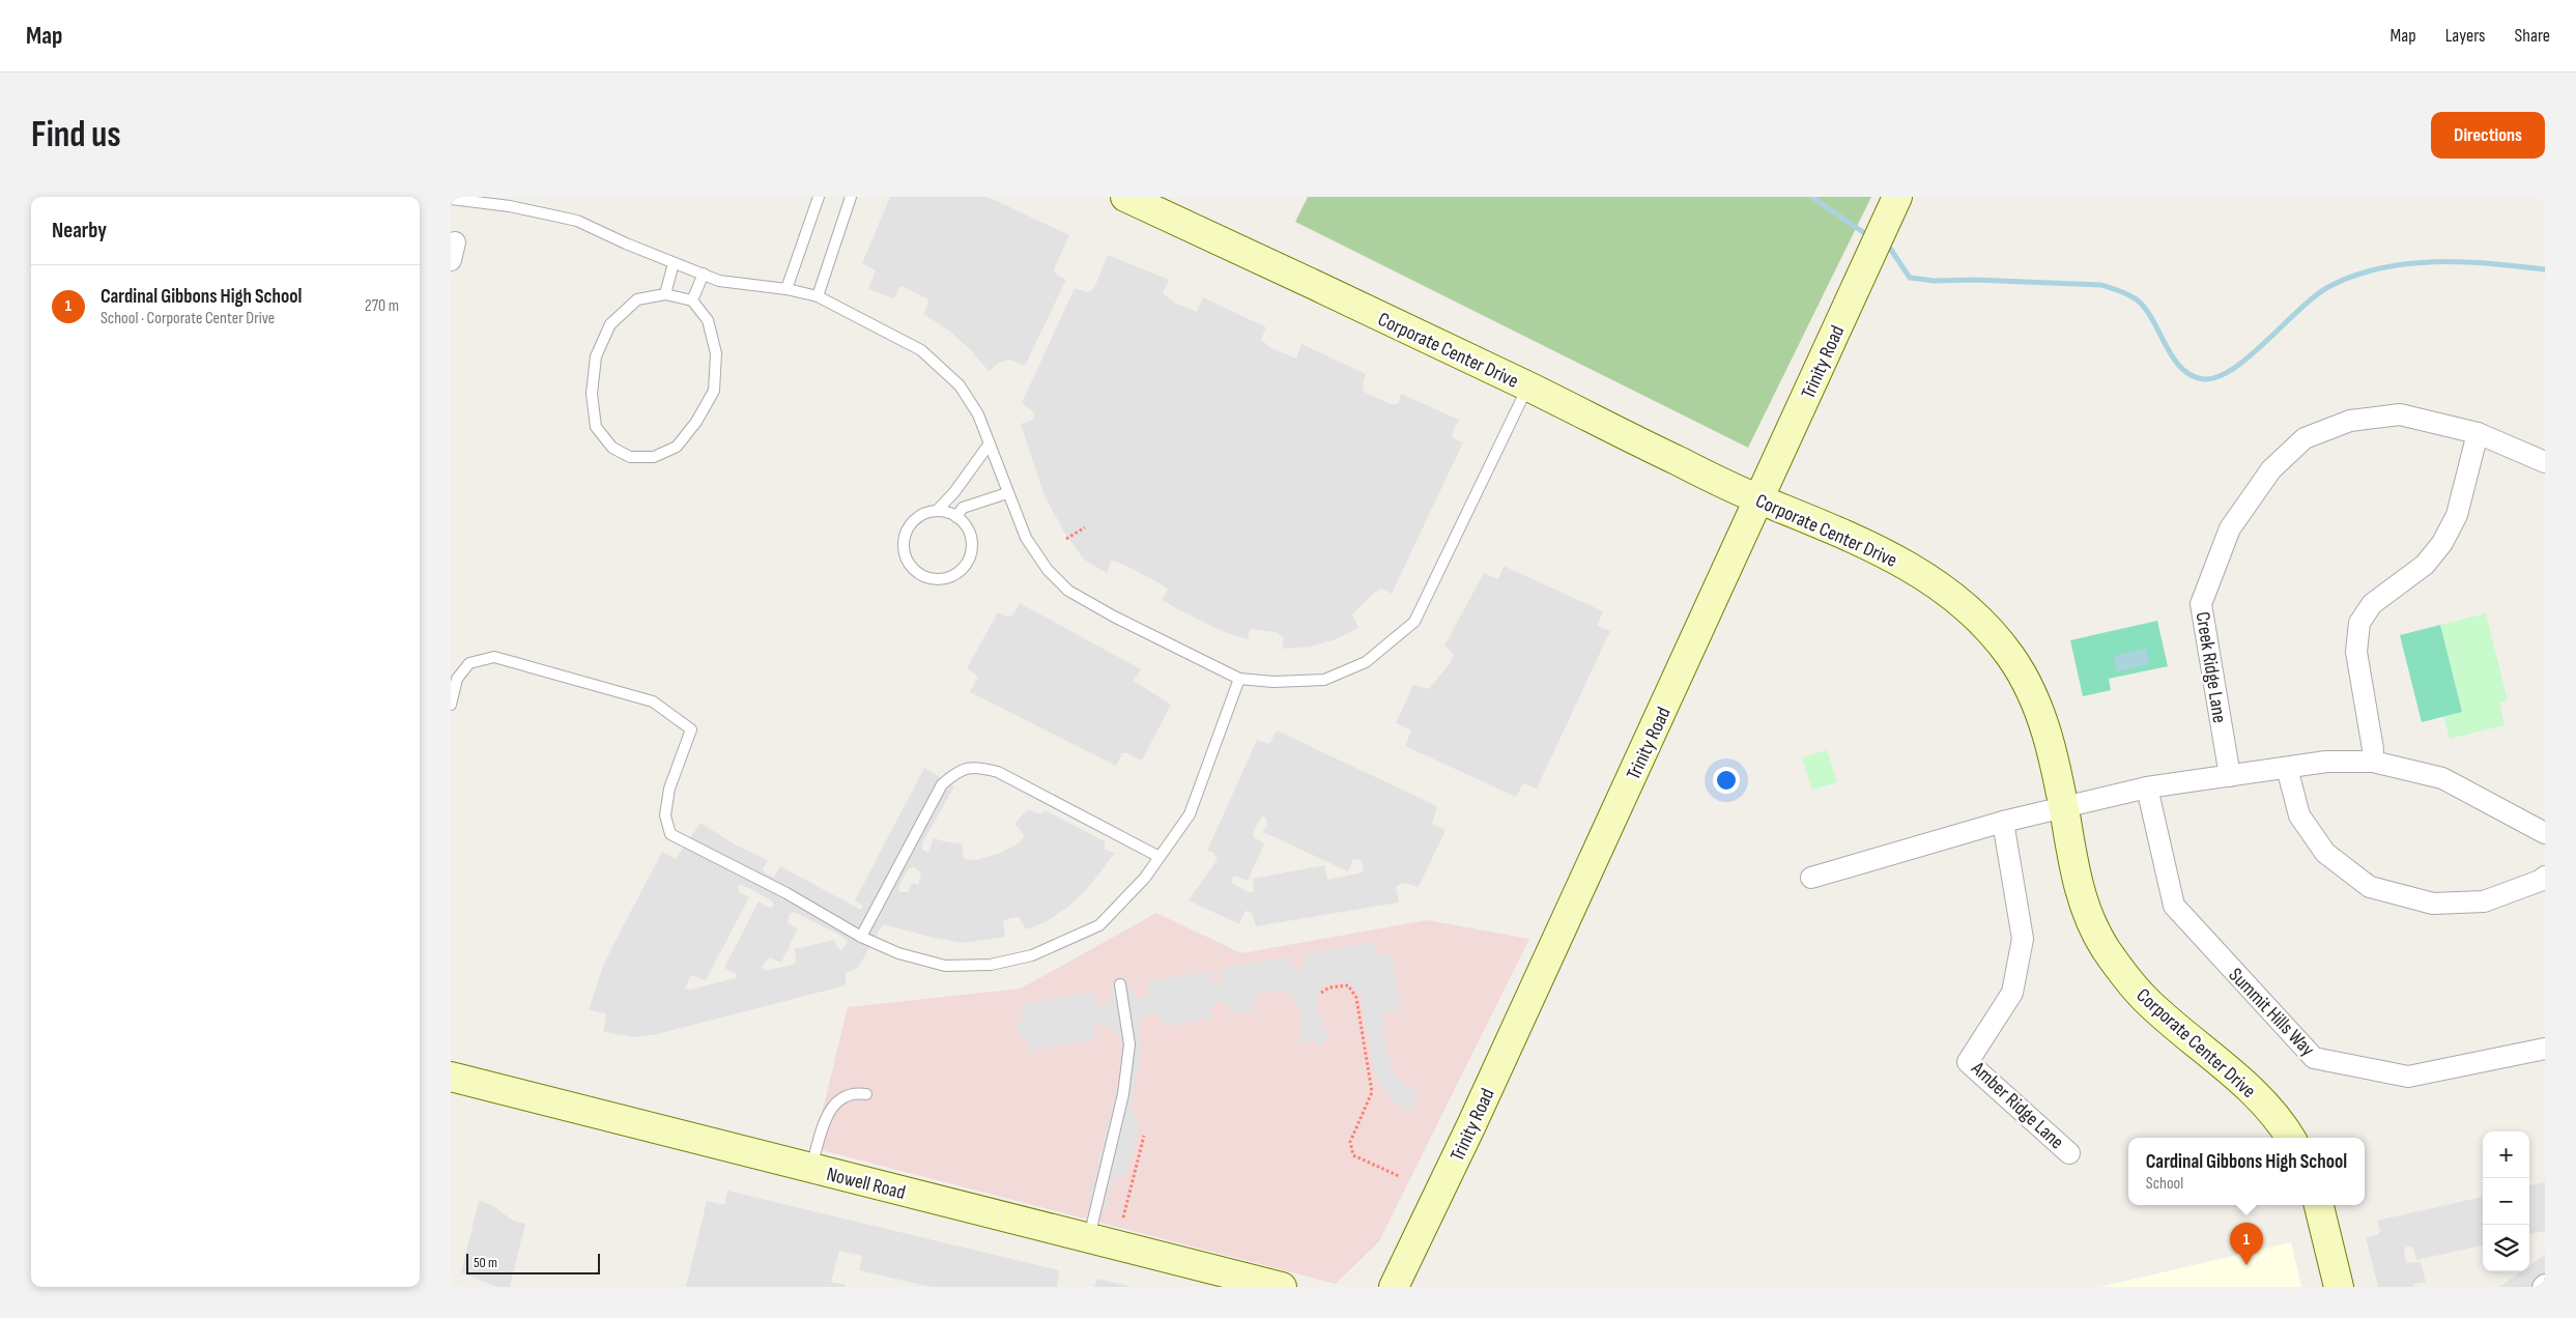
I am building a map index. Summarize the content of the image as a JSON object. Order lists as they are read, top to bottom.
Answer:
{
  "streets": {
    "street": [
      "Corporate Center Drive",
      "Trinity Road",
      "Creek Ridge Lane",
      "Summit Hills Way",
      "Amber Ridge Lane",
      "Nowell Road"
    ]
  },
  "crossings": [
    ["Corporate Center Drive", "Trinity Road"]
  ],
  "scale_bar": "50 m",
  "page": {
    "header": "Map",
    "nav": ["Map", "Layers", "Share"],
    "buttons": "Directions",
    "title": "Find us",
    "heading": "Nearby",
    "list": [
      {
        "mark": "1",
        "name": "Cardinal Gibbons High School",
        "note": "School · Corporate Center Drive",
        "value": "270 m"
      }
    ],
    "map_buttons": ["+", "−"],
    "popup": ["Cardinal Gibbons High School", "School"],
    "pins": "1",
    "scale": "50 m"
  }
}
